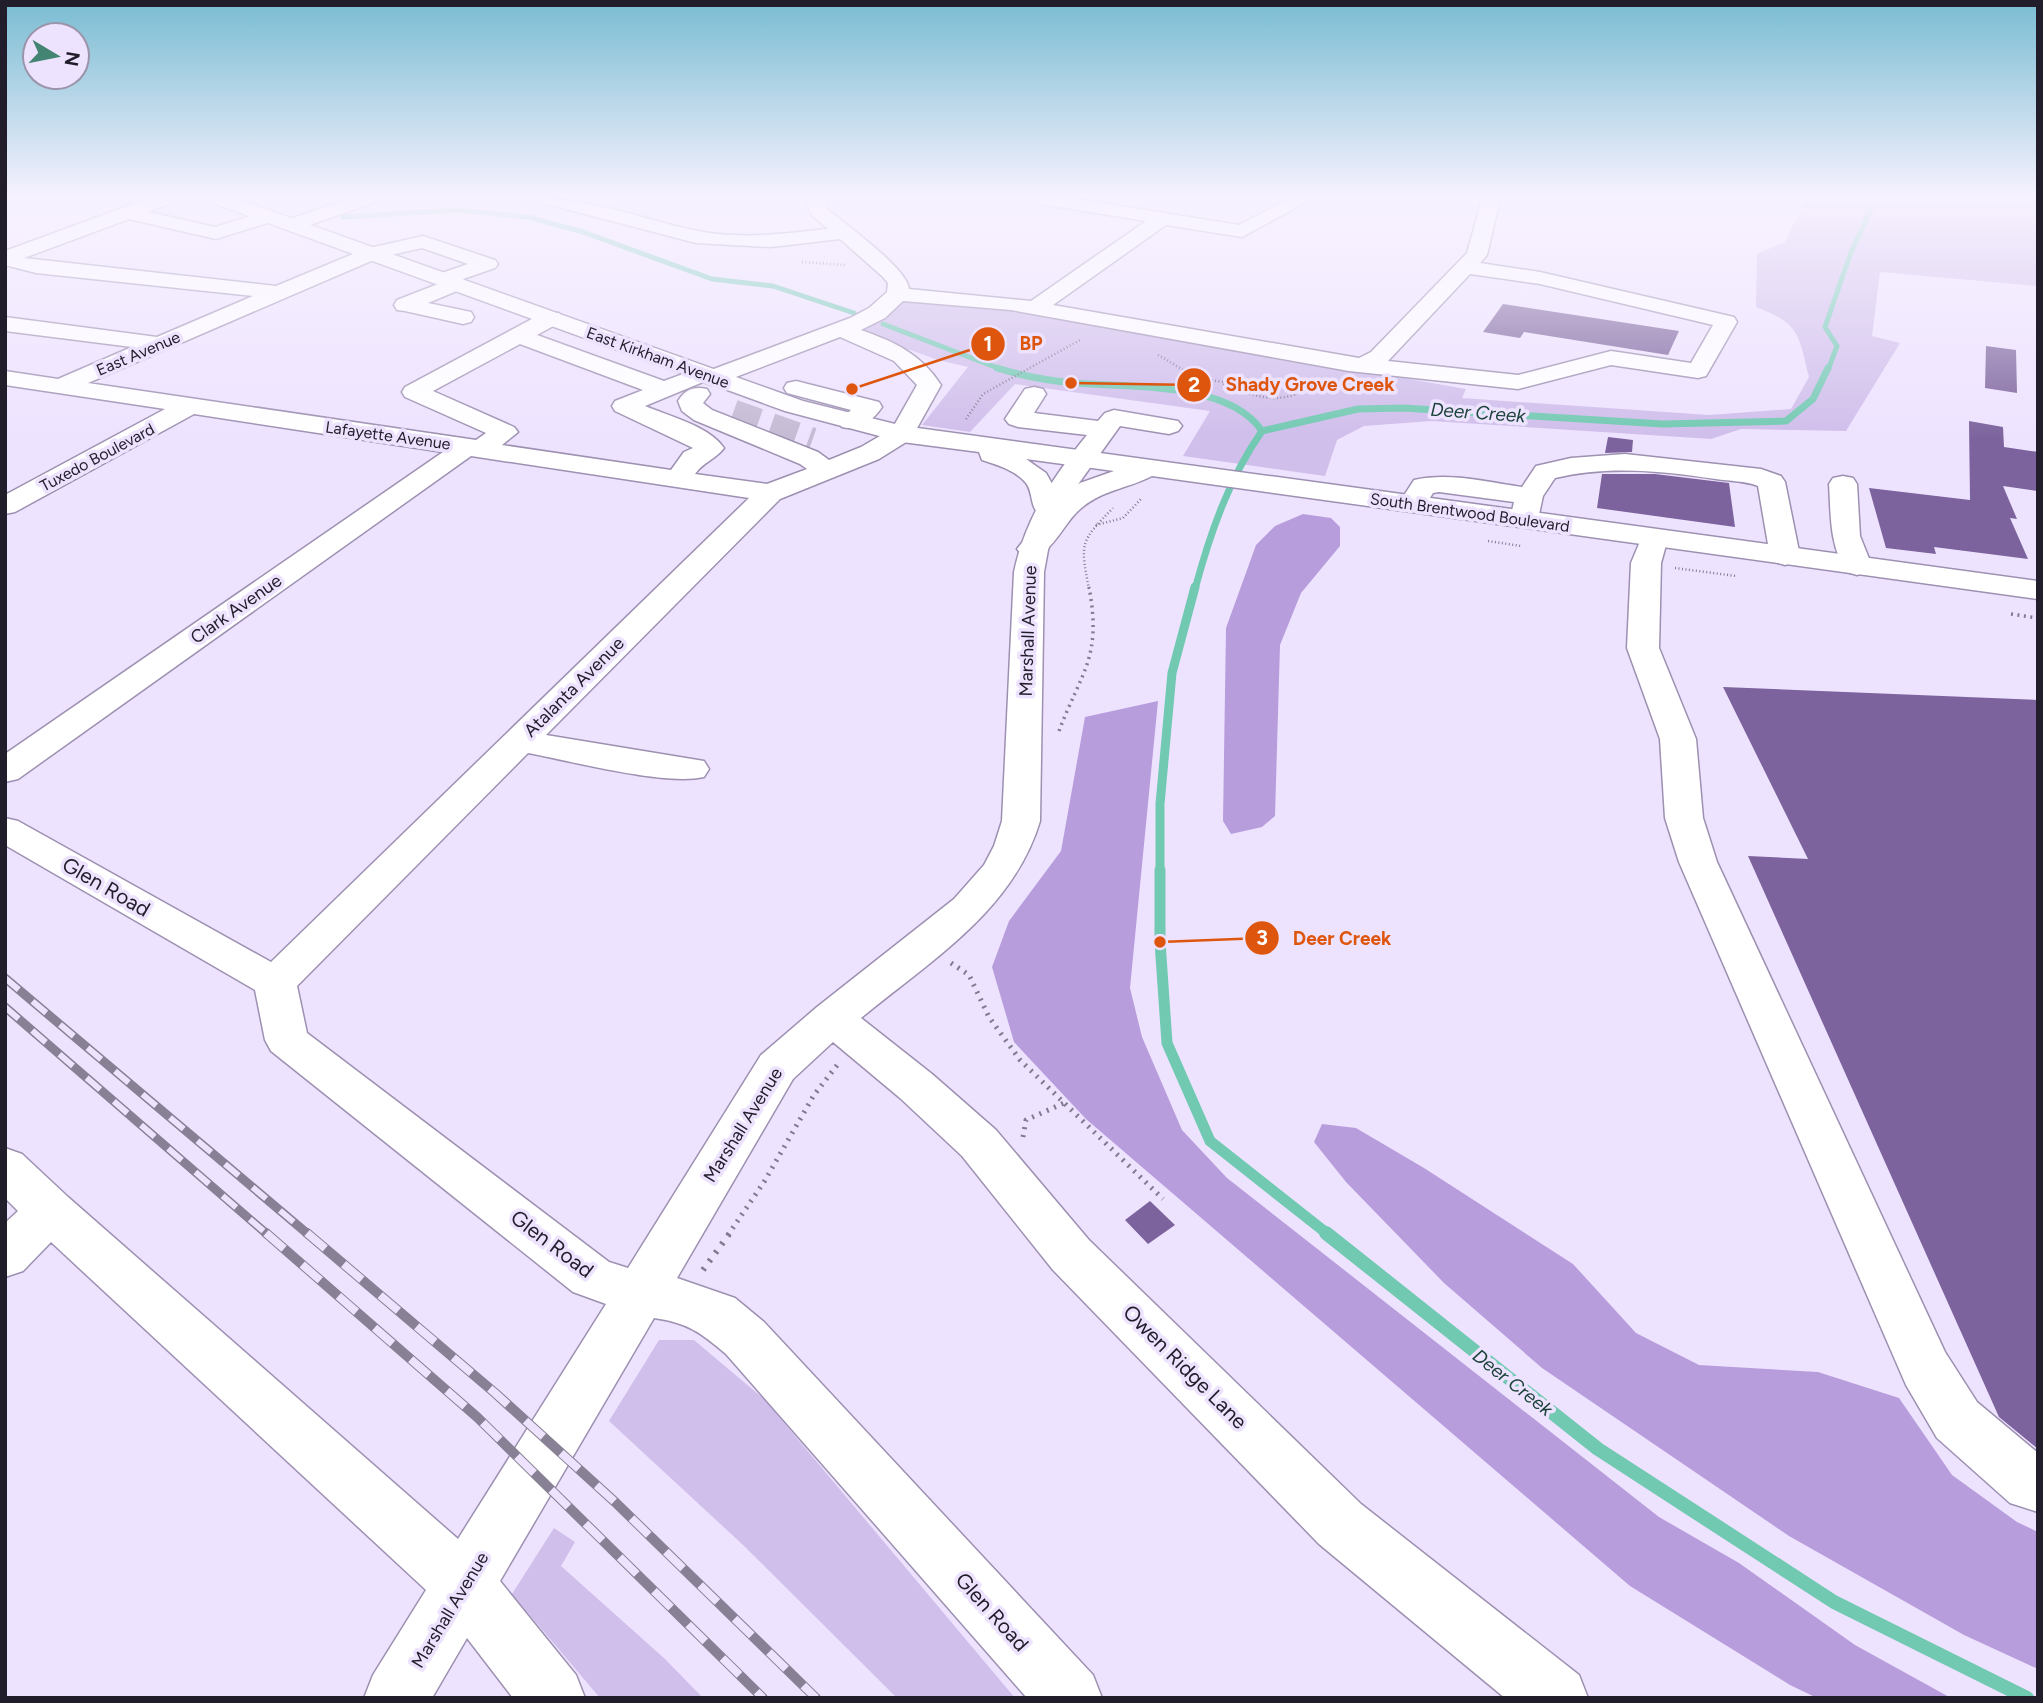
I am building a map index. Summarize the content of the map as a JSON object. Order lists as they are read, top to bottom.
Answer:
{
  "streets": {
    "street": [
      "East Avenue",
      "East Kirkham Avenue",
      "Lafayette Avenue",
      "Tuxedo Boulevard",
      "South Brentwood Boulevard",
      "Clark Avenue",
      "Marshall Avenue",
      "Atalanta Avenue",
      "Glen Road",
      "Owen Ridge Lane"
    ]
  },
  "crossings": [
    ["East Avenue", "East Kirkham Avenue"],
    ["East Avenue", "Lafayette Avenue"],
    ["East Kirkham Avenue", "South Brentwood Boulevard"],
    ["East Kirkham Avenue", "Atalanta Avenue"],
    ["Lafayette Avenue", "Tuxedo Boulevard"],
    ["Lafayette Avenue", "Clark Avenue"],
    ["Lafayette Avenue", "Atalanta Avenue"],
    ["South Brentwood Boulevard", "Marshall Avenue"],
    ["South Brentwood Boulevard", "Atalanta Avenue"],
    ["Marshall Avenue", "Glen Road"],
    ["Marshall Avenue", "Owen Ridge Lane"],
    ["Atalanta Avenue", "Glen Road"]
  ],
  "water": ["Deer Creek"],
  "places": ["Shady Grove Creek", "BP", "Deer Creek"],
  "north": "right"
}
